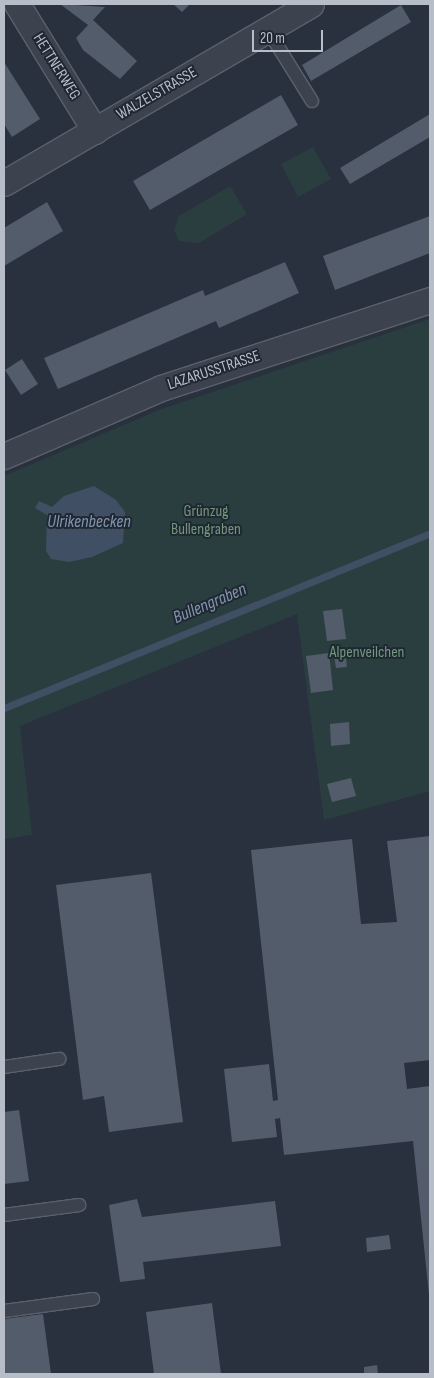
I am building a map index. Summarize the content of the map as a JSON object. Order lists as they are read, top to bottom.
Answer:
{
  "streets": {
    "street": ["HETTNERWEG", "WALZELSTRASSE", "LAZARUSSTRASSE"]
  },
  "crossings": [
    ["HETTNERWEG", "WALZELSTRASSE"]
  ],
  "water": ["Ulrikenbecken", "Bullengraben"],
  "parks": ["Grünzug Bullengraben", "Alpenveilchen"],
  "scale_bar": "20 m"
}
